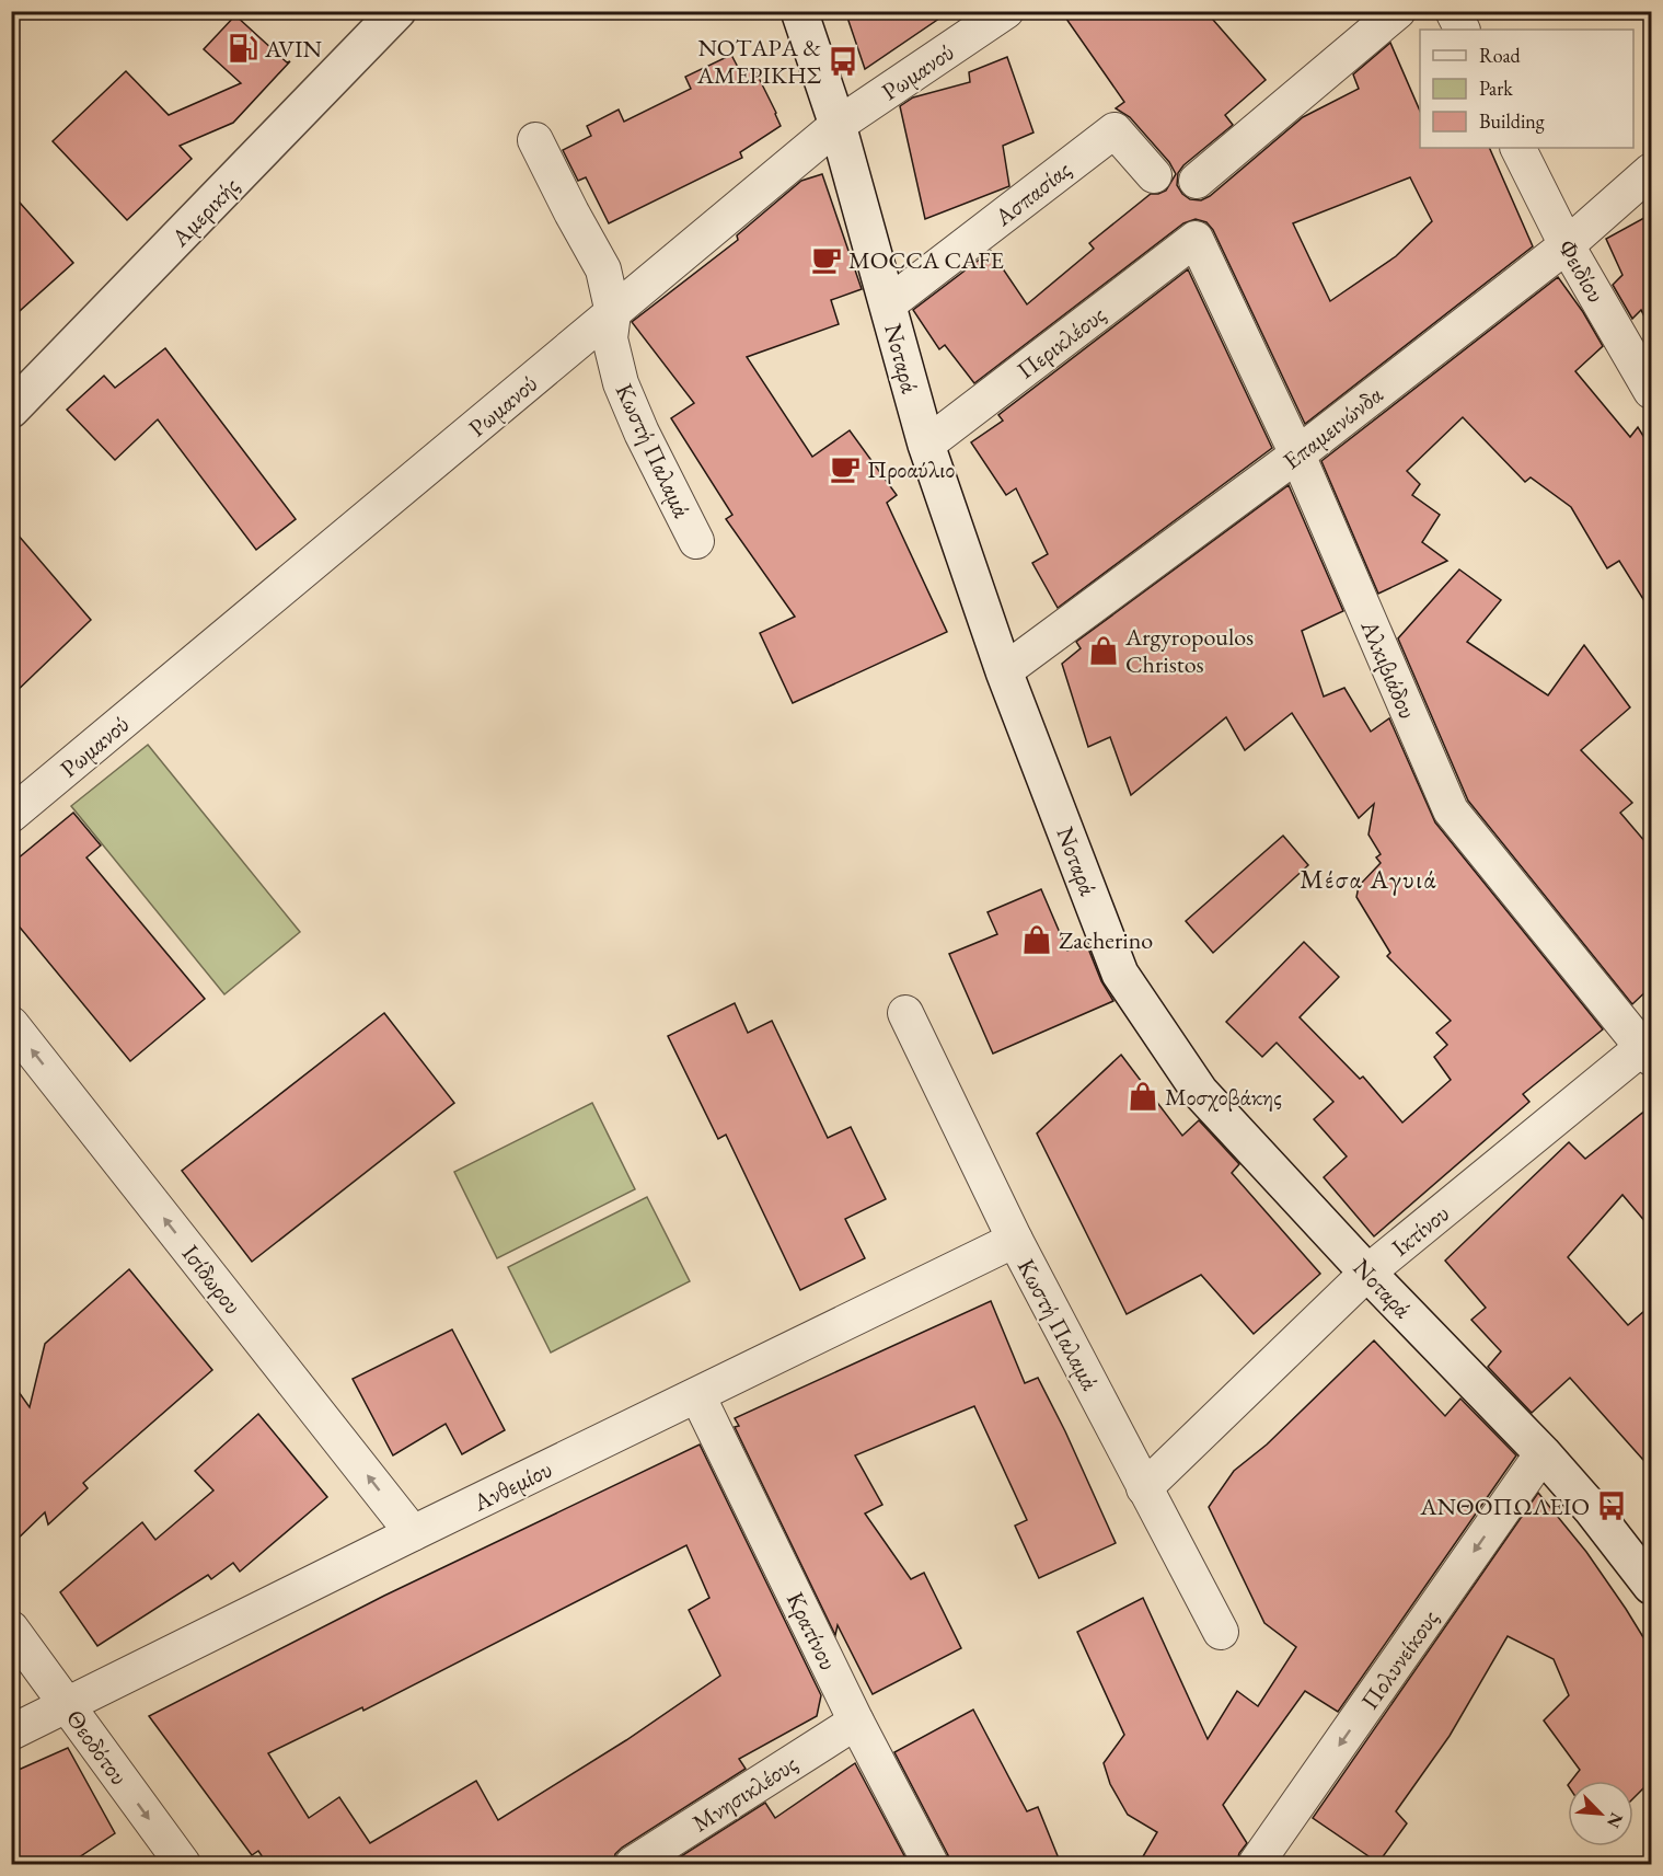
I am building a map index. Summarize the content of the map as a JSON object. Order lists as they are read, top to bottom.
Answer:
{
  "streets": {
    "main road": ["Αμερικής", "Νοταρά"],
    "street": [
      "Ρωμανού",
      "Ασπασίας",
      "Φειδίου",
      "Περικλέους",
      "Επαμεινώνδα",
      "Κωστή Παλαμά",
      "Αλκιβιάδου",
      "Ικτίνου",
      "Ισίδωρου",
      "Ανθεμίου",
      "Κρατίνου",
      "Πολυνείκους",
      "Θεοδότου",
      "Μνησικλέους"
    ]
  },
  "crossings": [
    ["Ρωμανού", "Νοταρά"],
    ["Ρωμανού", "Κωστή Παλαμά"],
    ["Ασπασίας", "Νοταρά"],
    ["Φειδίου", "Επαμεινώνδα"],
    ["Περικλέους", "Νοταρά"],
    ["Περικλέους", "Αλκιβιάδου"],
    ["Νοταρά", "Επαμεινώνδα"],
    ["Νοταρά", "Ικτίνου"],
    ["Νοταρά", "Πολυνείκους"],
    ["Επαμεινώνδα", "Αλκιβιάδου"],
    ["Κωστή Παλαμά", "Ικτίνου"],
    ["Κωστή Παλαμά", "Ανθεμίου"],
    ["Αλκιβιάδου", "Ικτίνου"],
    ["Ισίδωρου", "Ανθεμίου"],
    ["Ανθεμίου", "Κρατίνου"],
    ["Ανθεμίου", "Θεοδότου"],
    ["Κρατίνου", "Μνησικλέους"]
  ],
  "one_way": ["Ισίδωρου", "Πολυνείκους", "Θεοδότου"],
  "districts": ["Μέσα Αγυιά"],
  "places": {
    "fuel station": ["AVIN"],
    "bus stop": ["ΝΟΤΑΡΑ & ΑΜΕΡΙΚΗΣ", "ΑΝΘΟΠΩΛΕΙΟ"],
    "cafe": ["MOCCA CAFE", "Προαύλιο"],
    "shop": ["Argyropoulos Christos", "Zacherino", "Μοσχοβάκης"]
  },
  "legend": ["Road", "Park", "Building"],
  "north": "bottom right"
}
